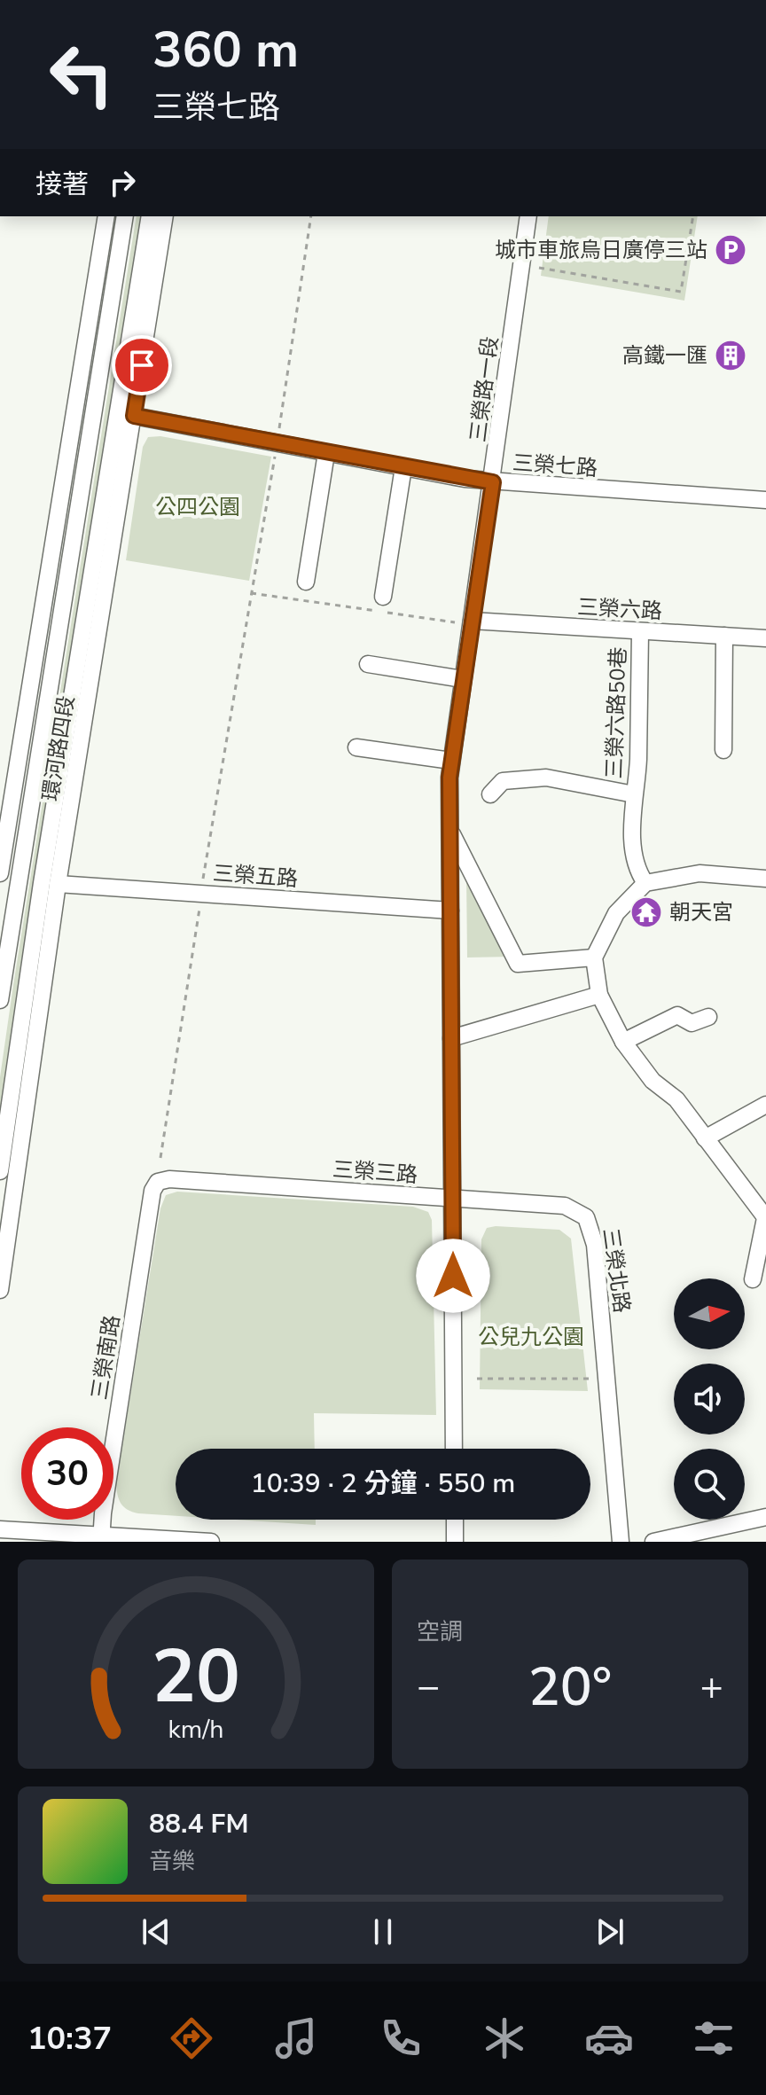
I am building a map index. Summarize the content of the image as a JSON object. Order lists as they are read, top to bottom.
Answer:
{
  "streets": {
    "street": [
      "三榮路一段",
      "三榮七路",
      "三榮六路",
      "三榮六路50巷",
      "環河路四段",
      "三榮五路",
      "三榮三路",
      "三榮北路",
      "三榮南路"
    ]
  },
  "crossings": [
    ["三榮路一段", "三榮七路"],
    ["三榮路一段", "三榮六路"],
    ["三榮路一段", "三榮五路"],
    ["三榮路一段", "三榮三路"],
    ["三榮七路", "環河路四段"],
    ["三榮六路", "三榮六路50巷"],
    ["環河路四段", "三榮五路"],
    ["三榮三路", "三榮北路"],
    ["三榮三路", "三榮南路"]
  ],
  "parks": ["公四公園", "公兒九公園"],
  "places": {
    "parking": ["城市車旅烏日廣停三站"],
    "building": ["高鐵一匯"],
    "temple": ["朝天宮"]
  },
  "north": "right",
  "page": {
    "turn": ["360 m", "三榮七路"],
    "then": "接著",
    "limit": "30",
    "trip": "10:39 · 2 分鐘 · 550 m",
    "tile": "空調",
    "heat": ["−", "20°", "+"],
    "song": ["88.4 FM", "音樂"],
    "tabs": "10:37",
    "gauge": ["20", "km/h"]
  }
}
